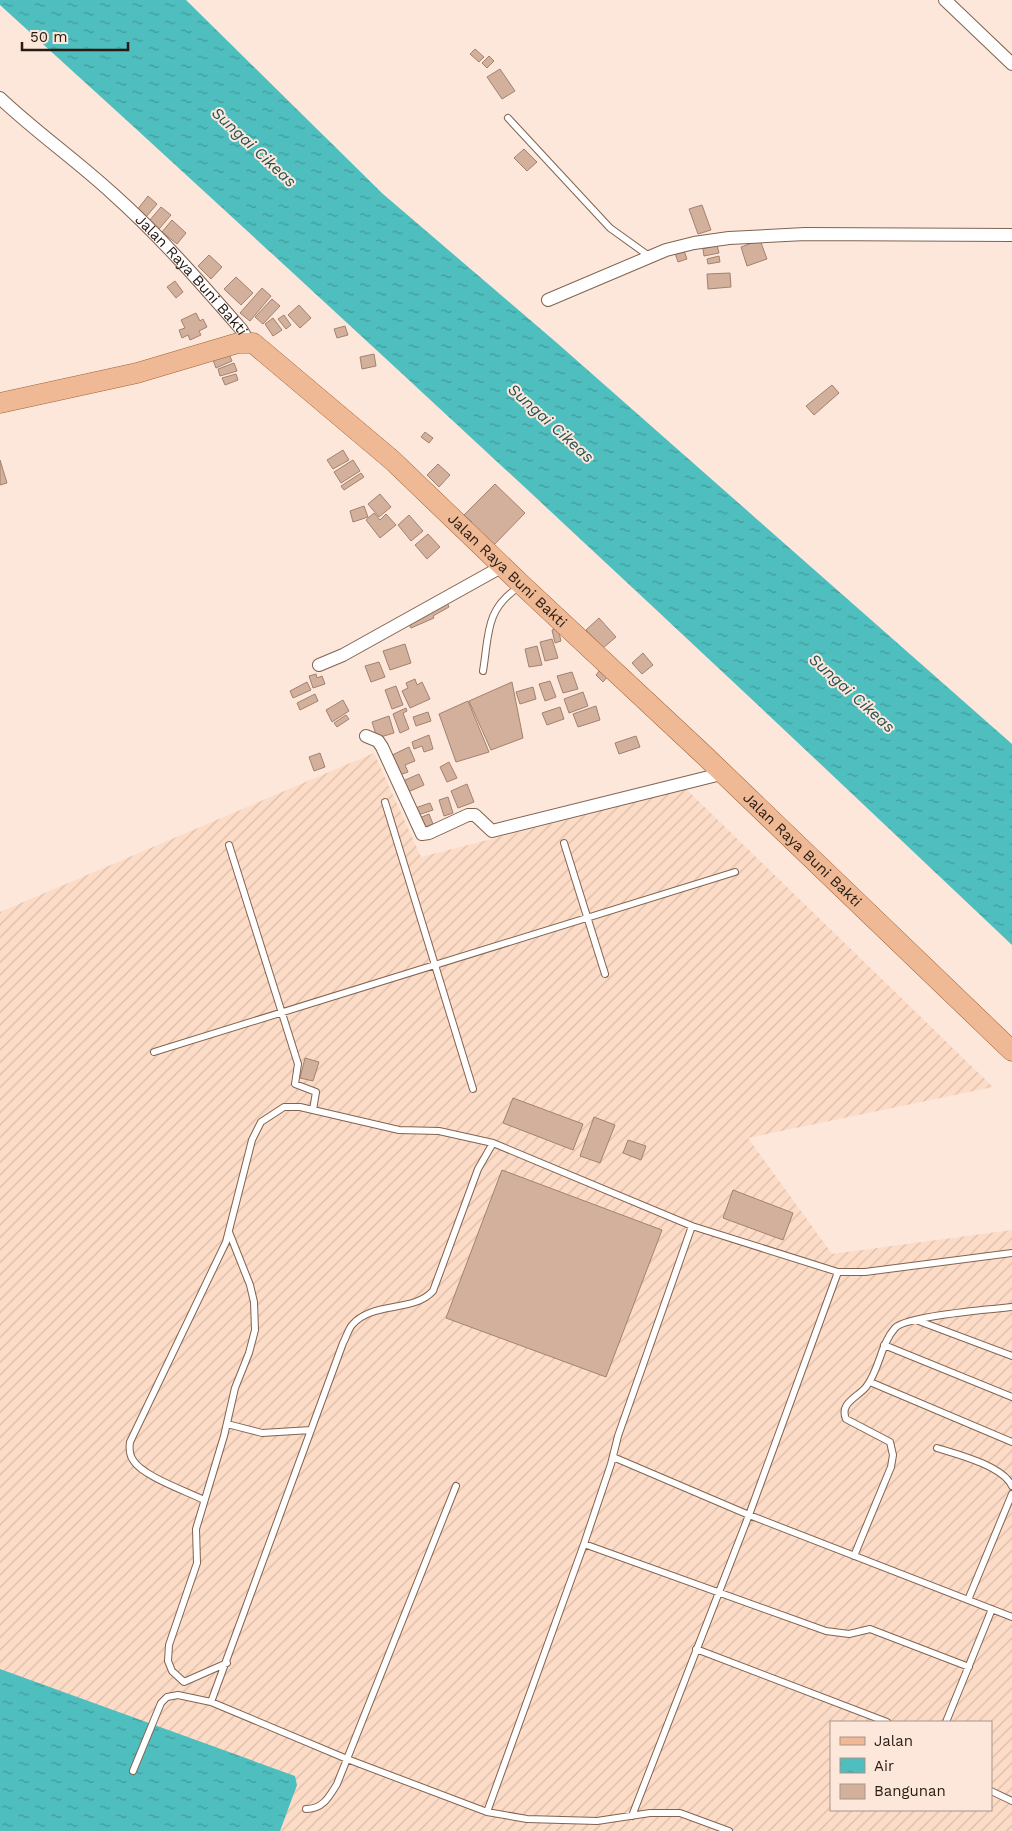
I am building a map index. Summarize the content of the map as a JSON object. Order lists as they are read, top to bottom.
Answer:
{
  "streets": {
    "main road": ["Jalan Raya Buni Bakti"]
  },
  "water": ["Sungai Cikeas"],
  "legend": ["Jalan", "Air", "Bangunan"],
  "scale_bar": "50 m"
}
